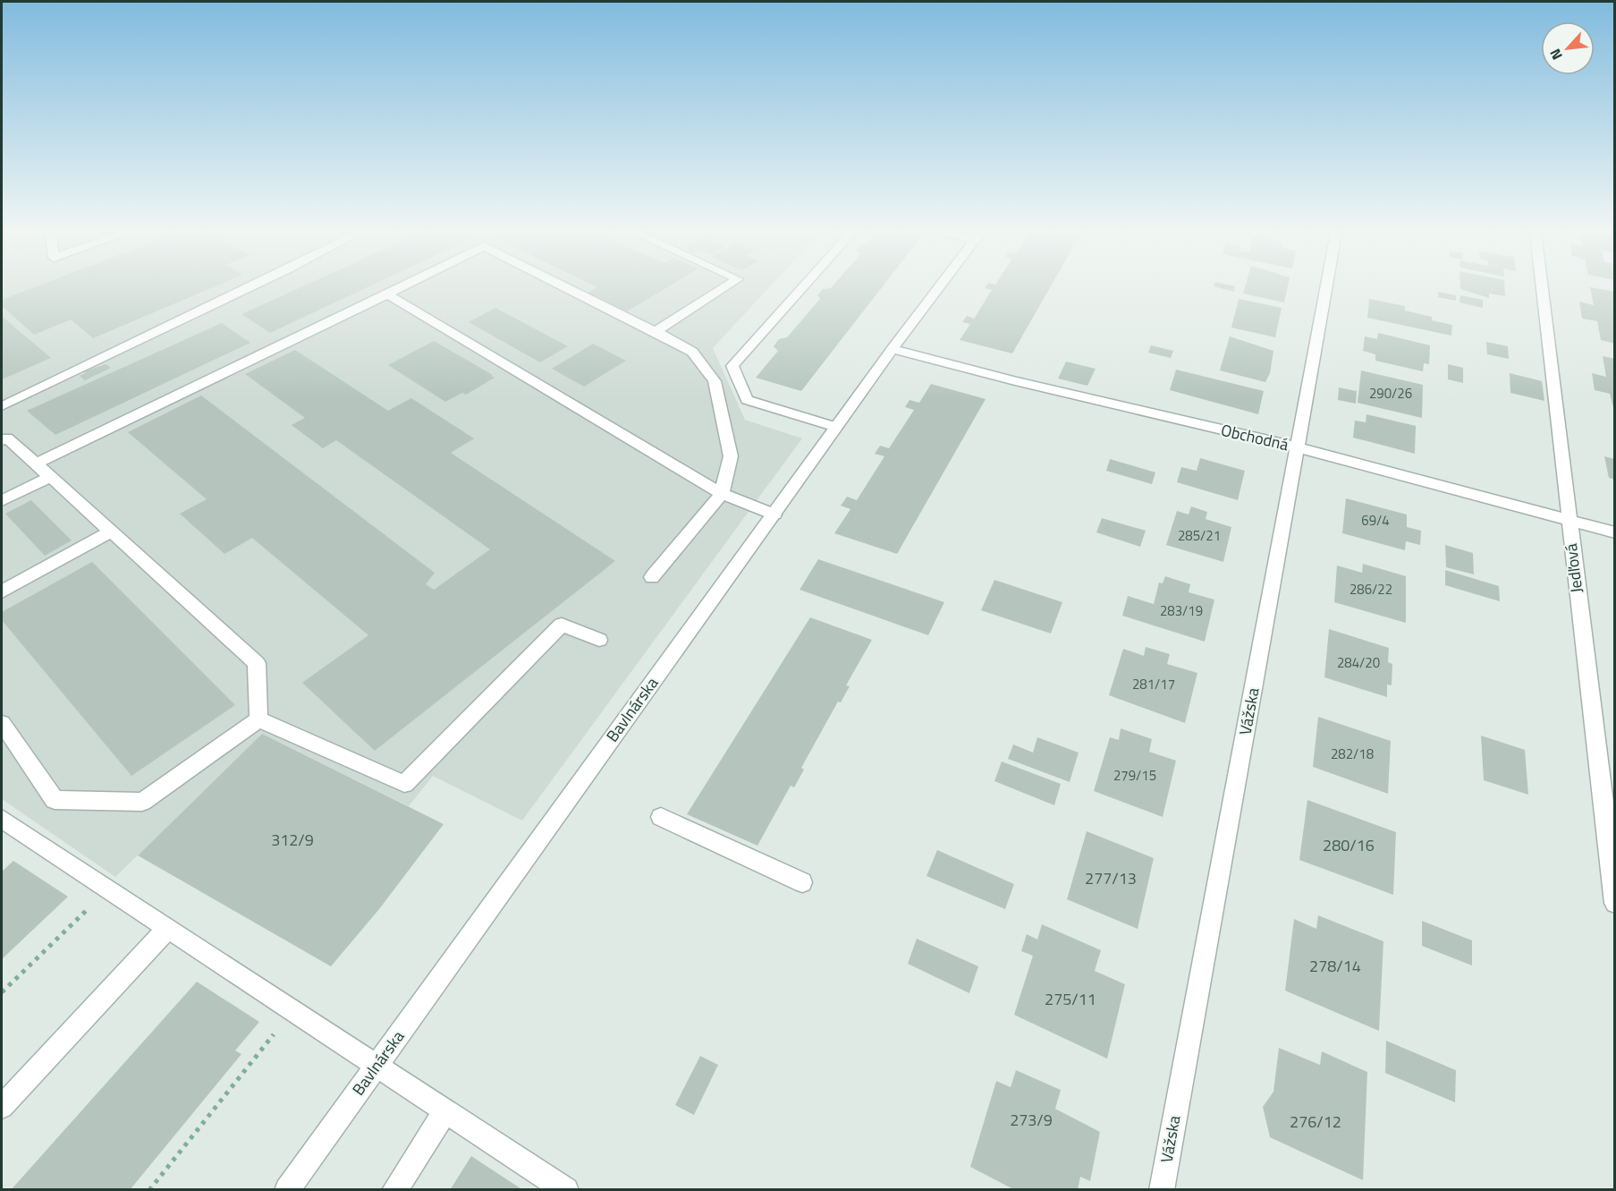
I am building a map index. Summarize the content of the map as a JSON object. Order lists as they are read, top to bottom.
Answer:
{
  "streets": {
    "street": [
      "Obchodná",
      "Jedľová",
      "Bavlnárska",
      "Vážska"
    ]
  },
  "crossings": [
    ["Obchodná", "Jedľová"],
    ["Obchodná", "Bavlnárska"],
    ["Obchodná", "Vážska"]
  ],
  "house_numbers": [
    "290/26",
    "69/4",
    "285/21",
    "286/22",
    "283/19",
    "284/20",
    "281/17",
    "282/18",
    "279/15",
    "312/9",
    "280/16",
    "277/13",
    "278/14",
    "275/11",
    "273/9",
    "276/12"
  ],
  "north": "bottom left"
}
